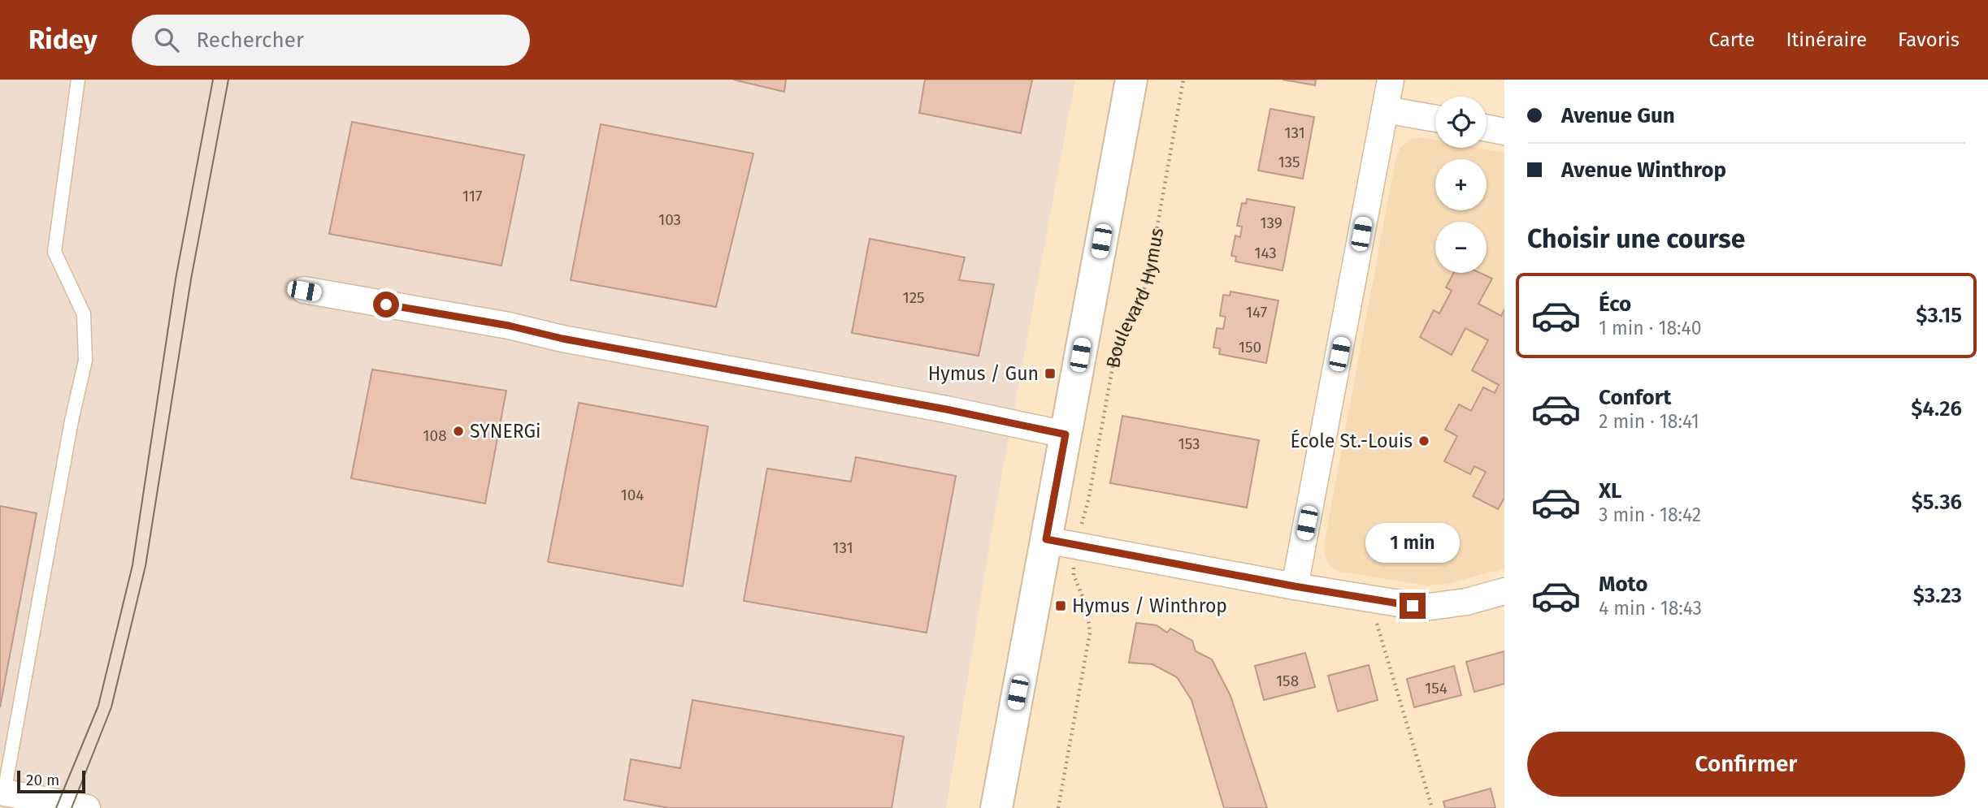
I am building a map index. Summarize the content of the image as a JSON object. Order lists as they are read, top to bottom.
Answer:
{
  "streets": {
    "street": ["Boulevard Hymus"]
  },
  "places": {
    "transit": ["Hymus / Gun", "Hymus / Winthrop"],
    "other": ["SYNERGi", "École St.-Louis"]
  },
  "house_numbers": [
    "131",
    "135",
    "117",
    "103",
    "139",
    "143",
    "125",
    "147",
    "150",
    "108",
    "153",
    "104",
    "131",
    "158",
    "154"
  ],
  "scale_bar": "20 m",
  "page": {
    "header": "Ridey",
    "search": "Rechercher",
    "nav": ["Carte", "Itinéraire", "Favoris"],
    "banner": ["Avenue Gun", "Avenue Winthrop"],
    "map_buttons": ["+", "−"],
    "heading": "Choisir une course",
    "list": [
      {
        "name": "Éco",
        "note": "1 min · 18:40",
        "value": "$3.15"
      },
      {
        "name": "Confort",
        "note": "2 min · 18:41",
        "value": "$4.26"
      },
      {
        "name": "XL",
        "note": "3 min · 18:42",
        "value": "$5.36"
      },
      {
        "name": "Moto",
        "note": "4 min · 18:43",
        "value": "$3.23"
      }
    ],
    "bubble": "1 min",
    "buttons": "Confirmer",
    "scale": "20 m"
  }
}
